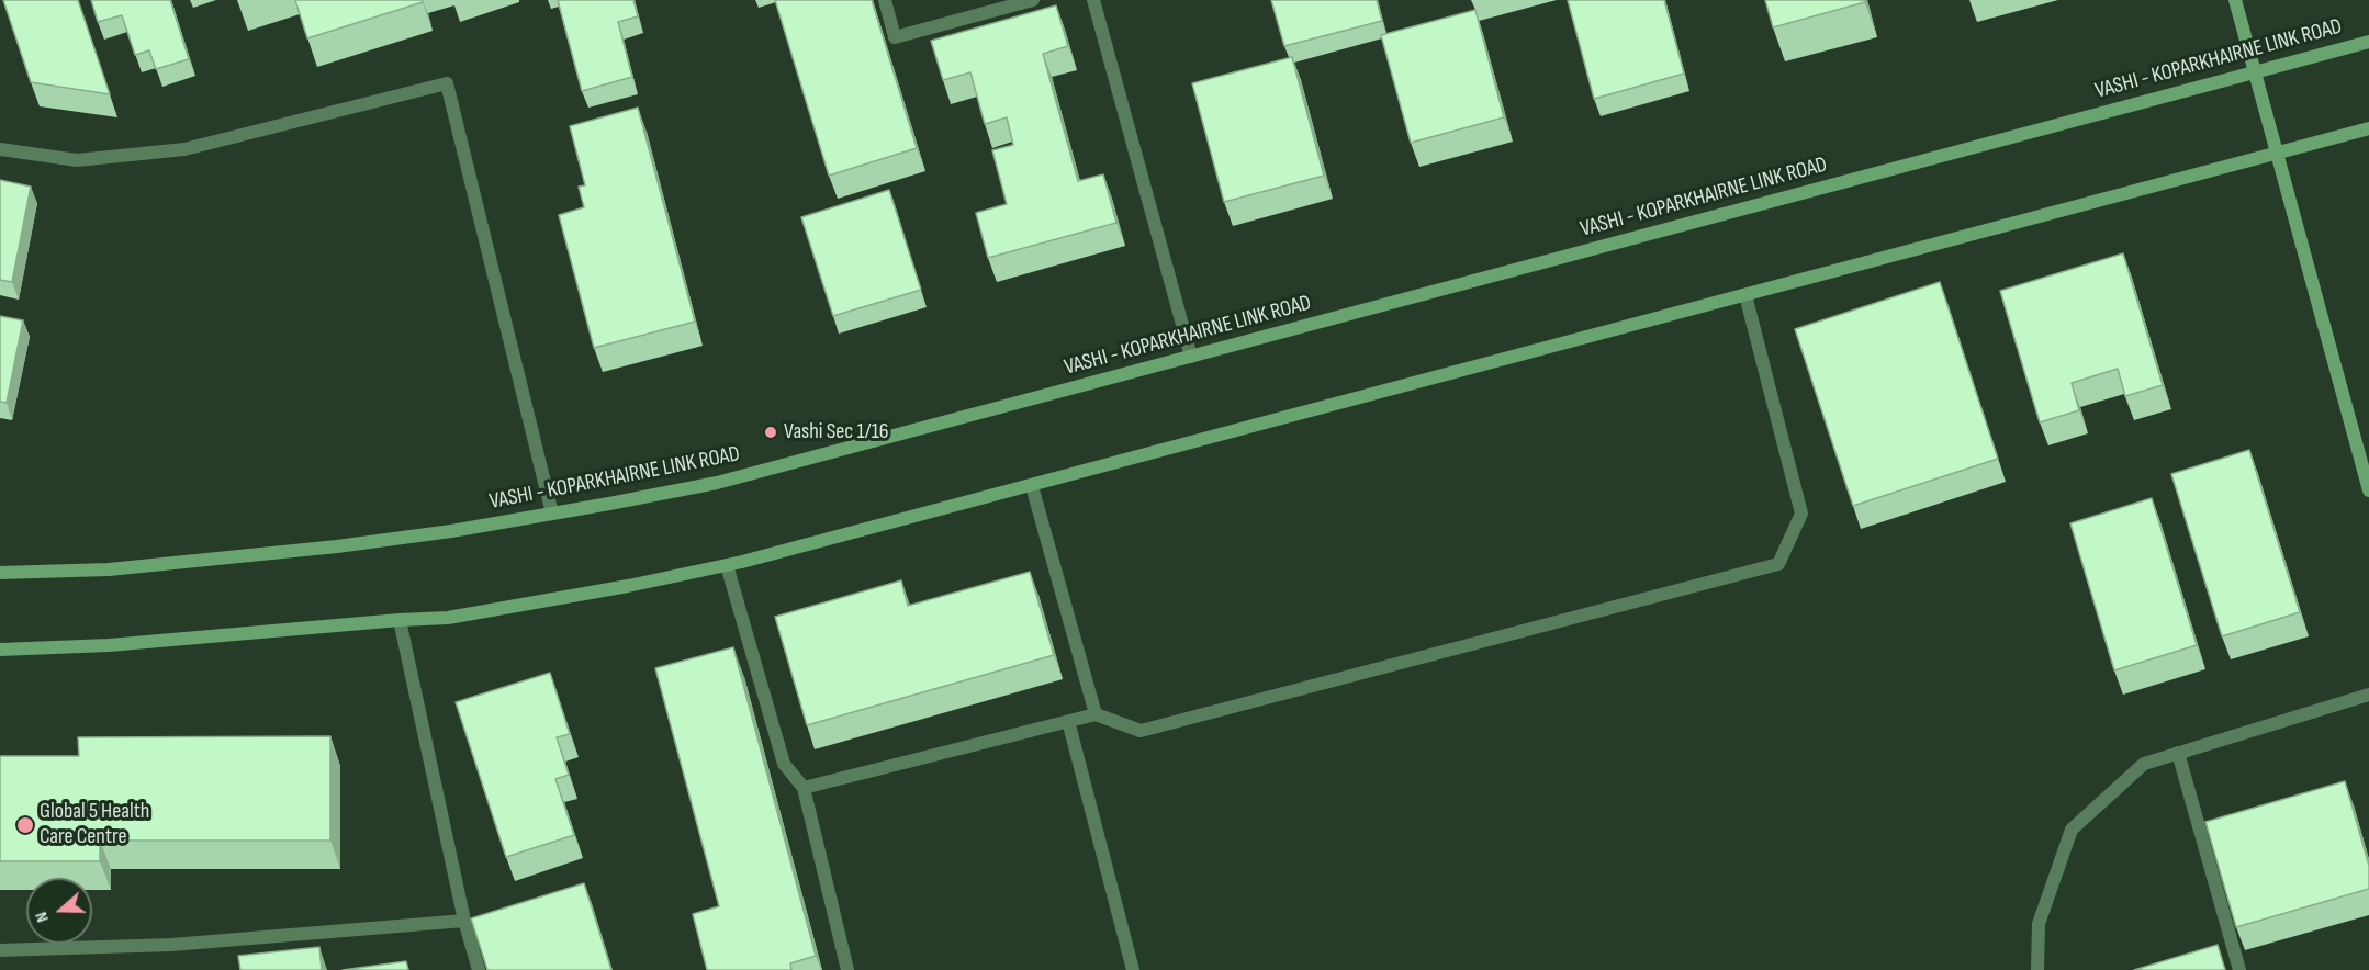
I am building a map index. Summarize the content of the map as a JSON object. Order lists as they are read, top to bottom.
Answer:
{
  "streets": {
    "main road": ["VASHI - KOPARKHAIRNE LINK ROAD"]
  },
  "places": ["Vashi Sec 1/16", "Global 5 Health Care Centre"],
  "north": "left"
}
